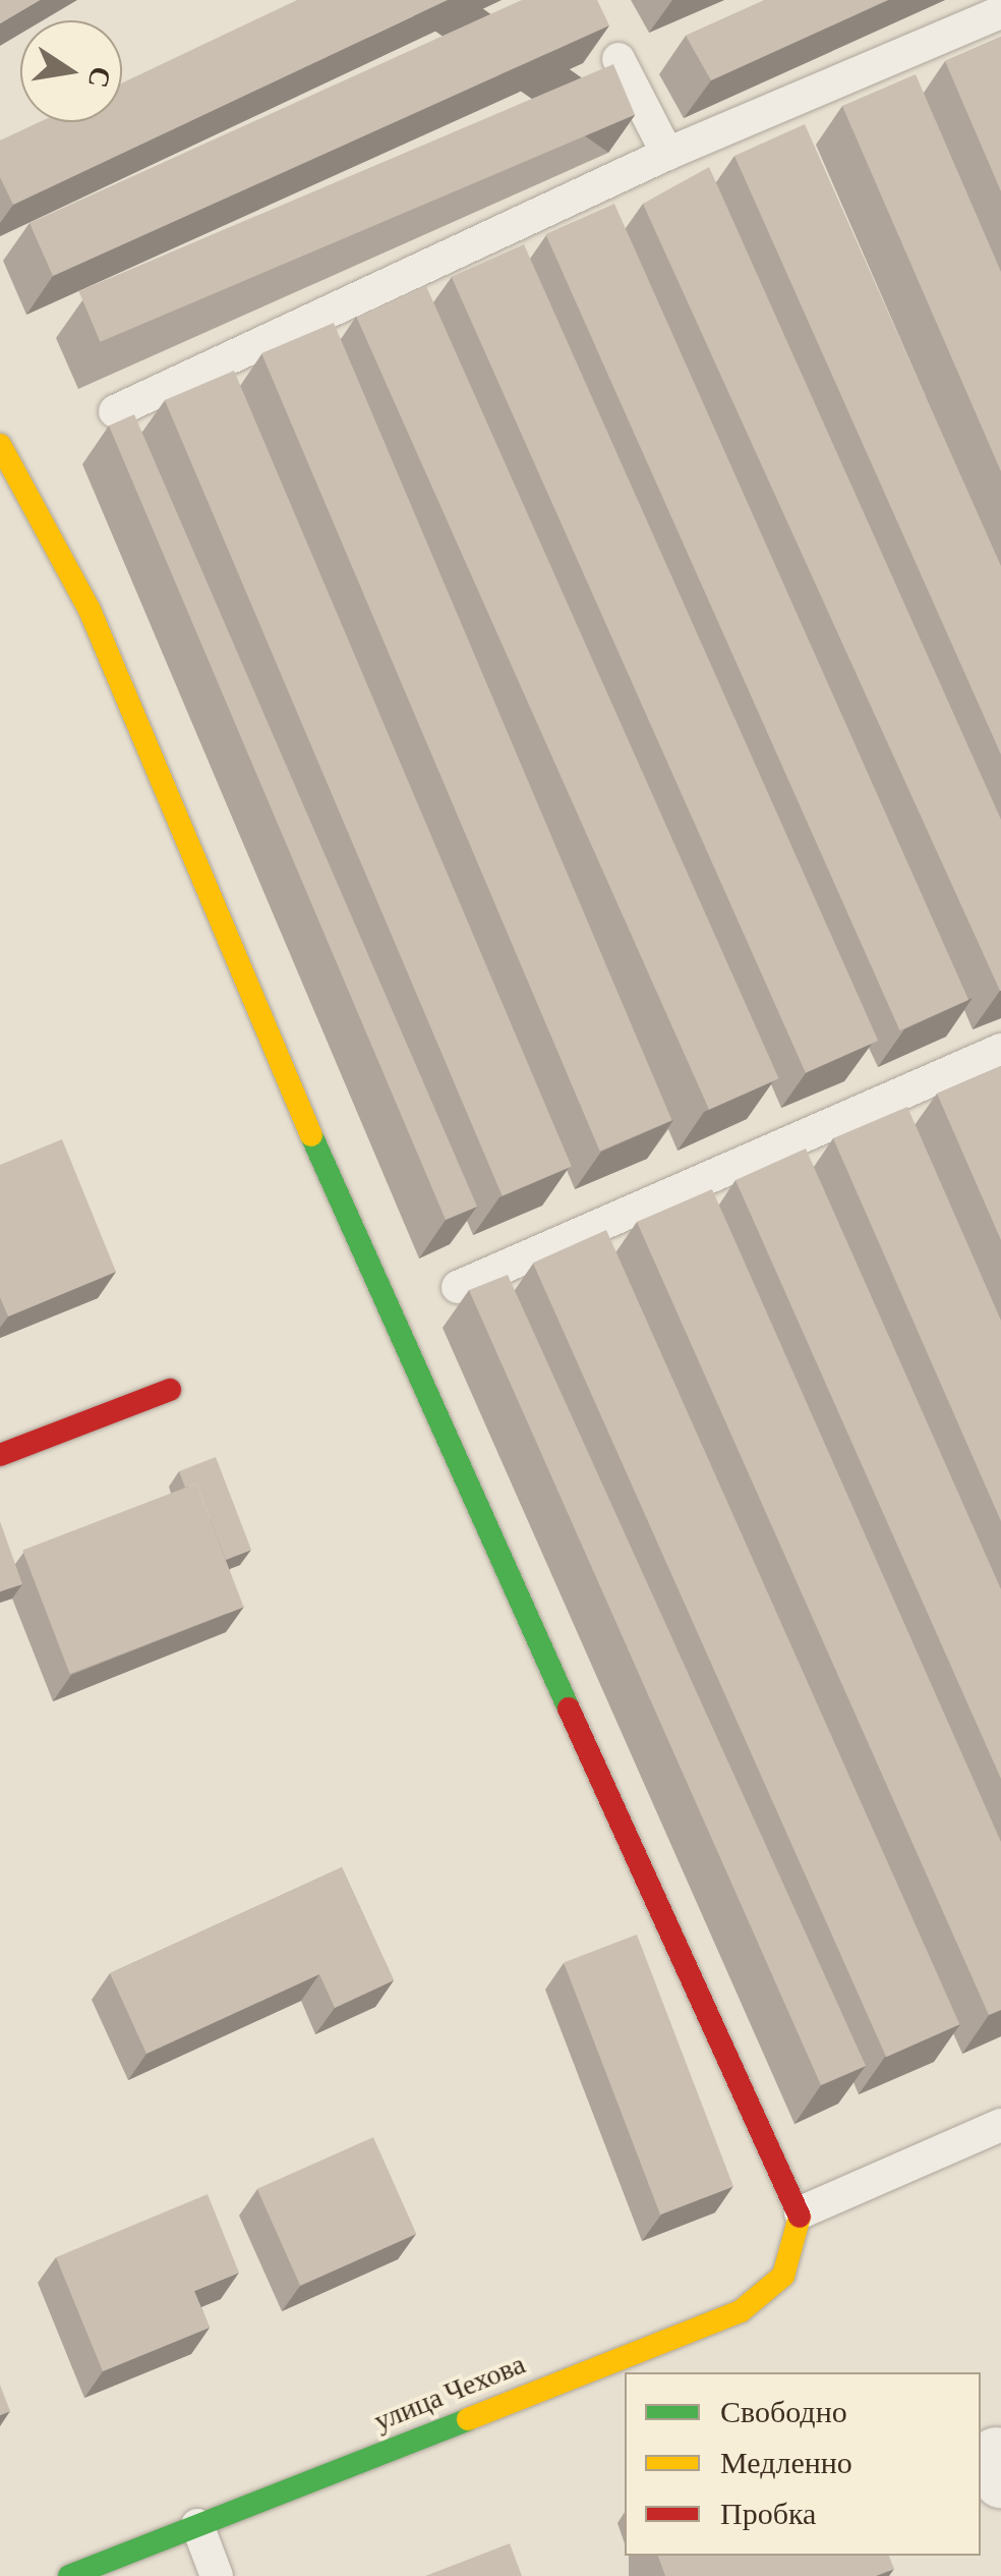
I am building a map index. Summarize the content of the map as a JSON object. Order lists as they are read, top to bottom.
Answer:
{
  "streets": {
    "street": ["улица Чехова"]
  },
  "legend": ["Свободно", "Медленно", "Пробка"],
  "north": "right"
}
